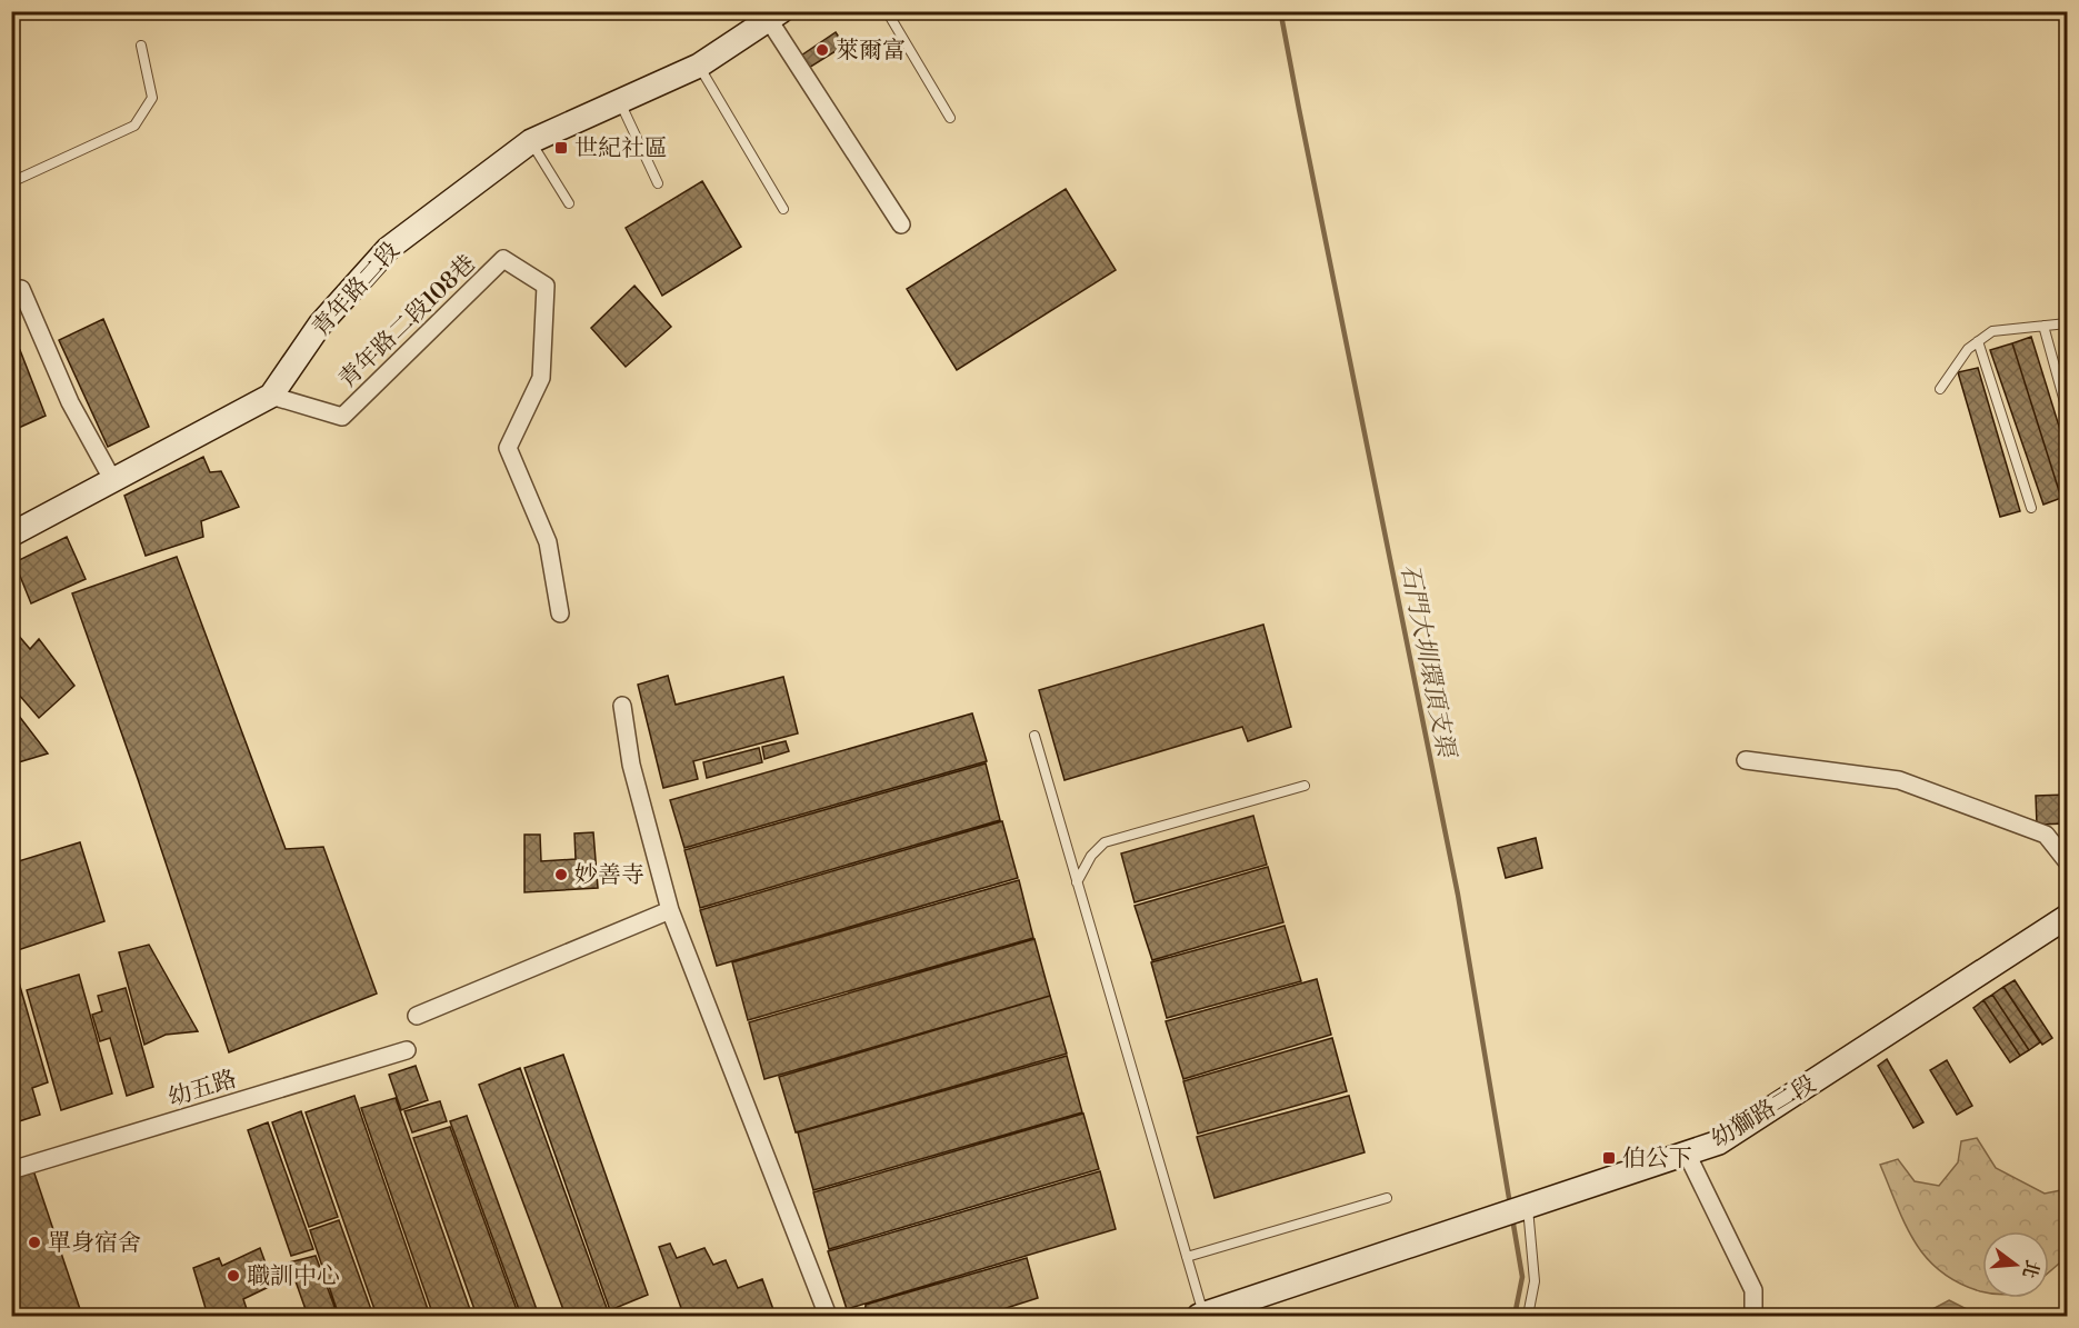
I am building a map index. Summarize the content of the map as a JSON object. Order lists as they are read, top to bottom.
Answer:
{
  "streets": {
    "street": [
      "青年路二段",
      "青年路二段108巷",
      "幼五路",
      "幼獅路二段"
    ]
  },
  "crossings": [
    ["青年路二段", "青年路二段108巷"]
  ],
  "water": ["石門大圳環頂支渠"],
  "places": {
    "other": [
      "萊爾富",
      "妙善寺",
      "單身宿舍",
      "職訓中心"
    ],
    "transit": ["世紀社區", "伯公下"]
  },
  "north": "right"
}
